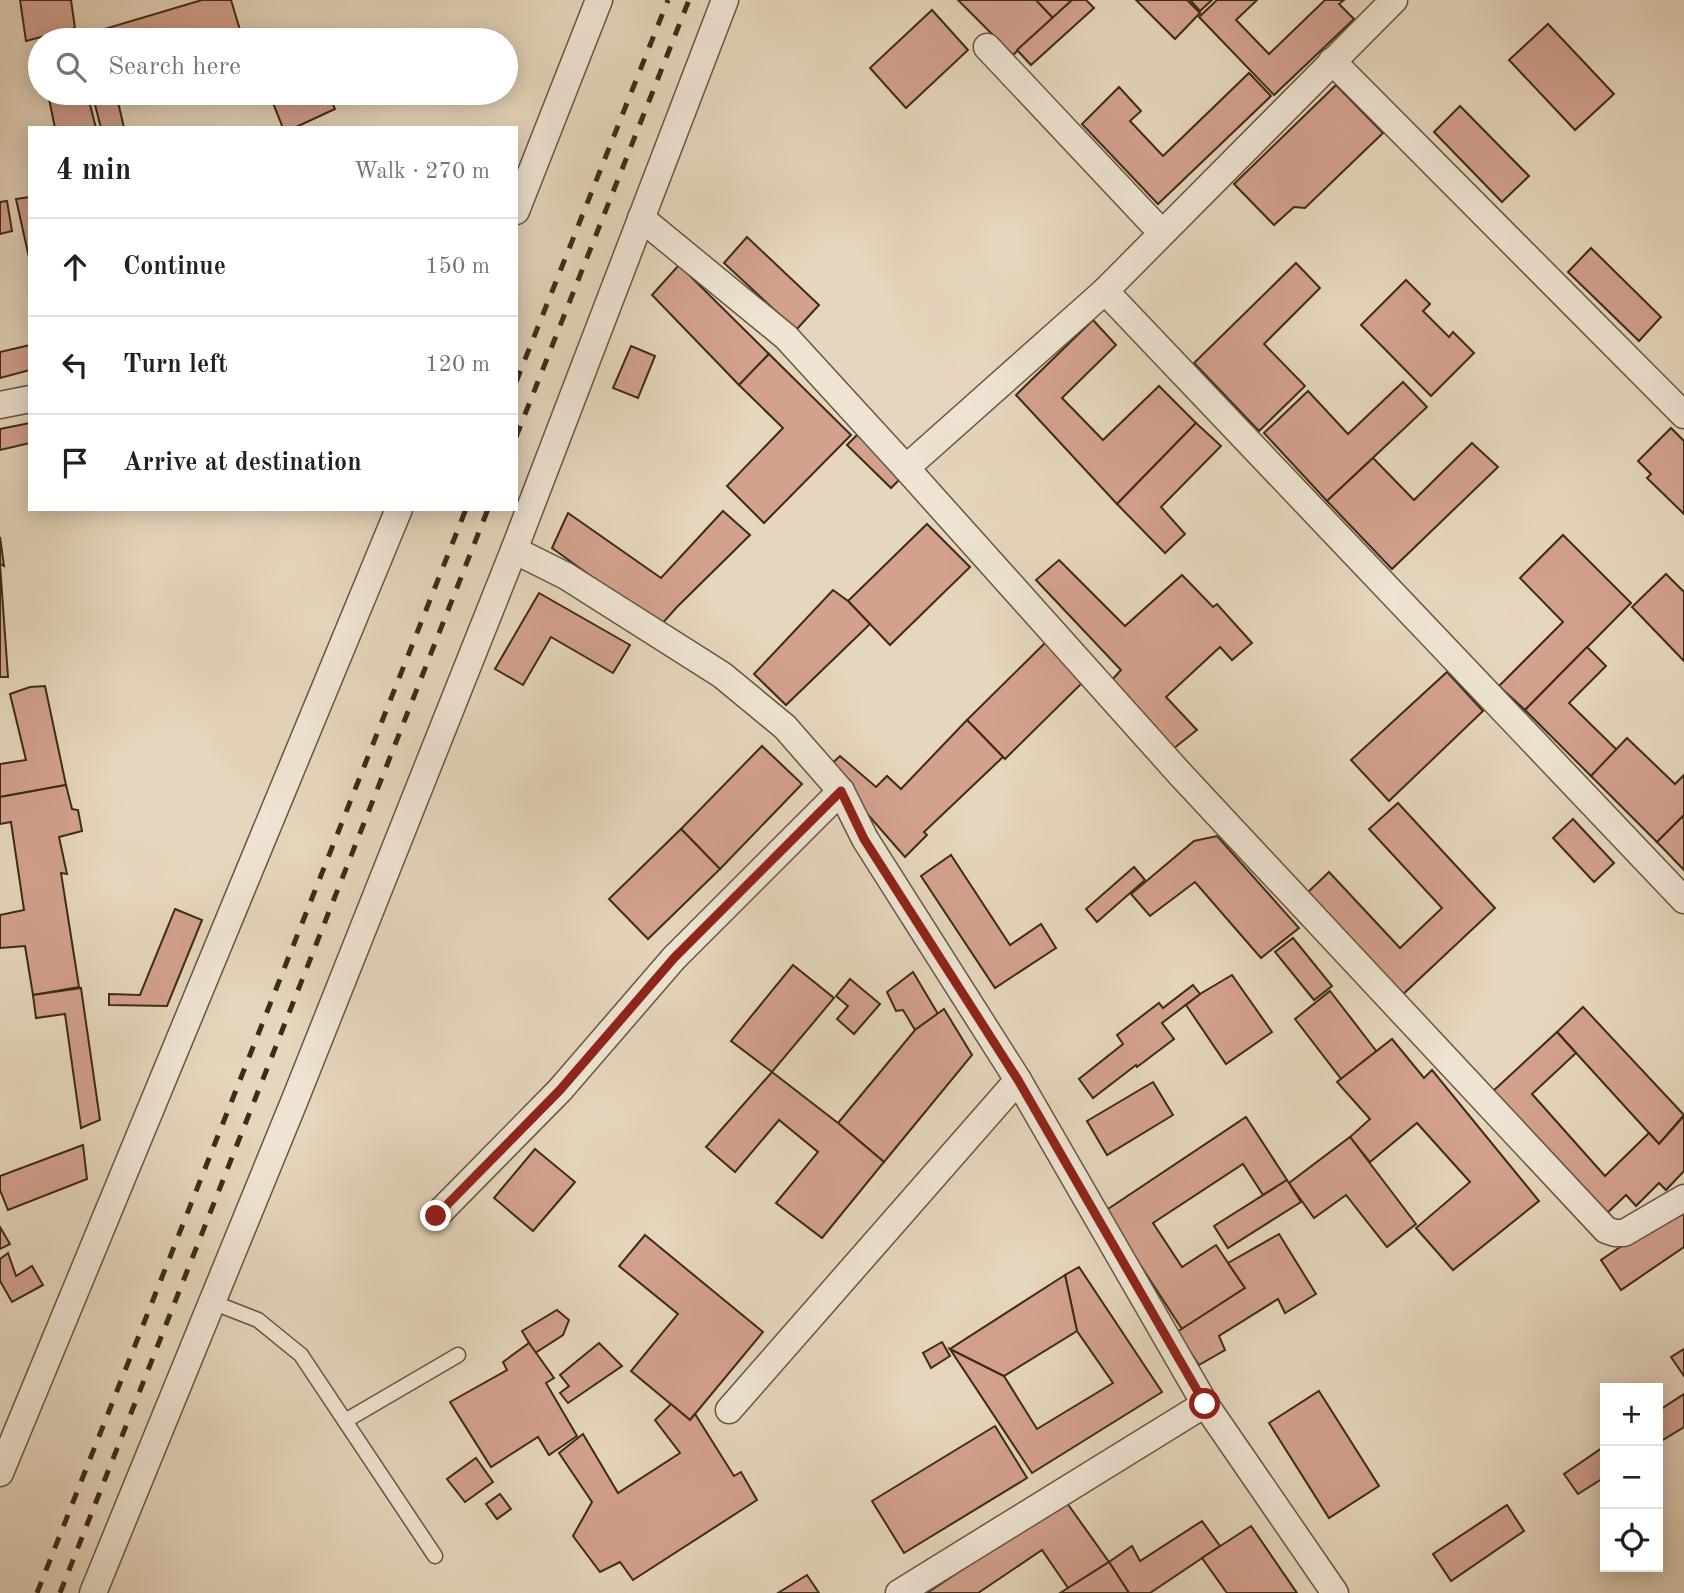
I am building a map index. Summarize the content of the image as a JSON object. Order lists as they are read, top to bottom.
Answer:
{
  "page": {
    "search": "Search here",
    "heading": ["4 min", "Walk · 270 m"],
    "list": [
      ["Continue", "150 m"],
      ["Turn left", "120 m"],
      "Arrive at destination"
    ],
    "map_buttons": ["+", "−"]
  }
}
